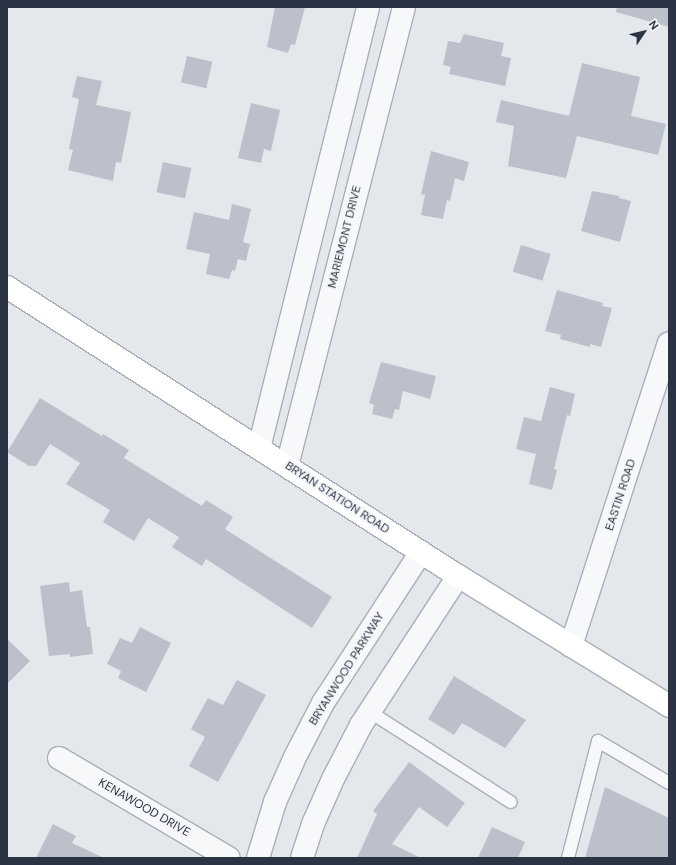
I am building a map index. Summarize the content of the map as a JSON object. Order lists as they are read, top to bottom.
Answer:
{
  "streets": {
    "main road": ["BRYAN STATION ROAD"],
    "street": [
      "MARIEMONT DRIVE",
      "EASTIN ROAD",
      "BRYANWOOD PARKWAY",
      "KENAWOOD DRIVE"
    ]
  },
  "crossings": [
    ["MARIEMONT DRIVE", "BRYAN STATION ROAD"],
    ["EASTIN ROAD", "BRYAN STATION ROAD"],
    ["BRYAN STATION ROAD", "BRYANWOOD PARKWAY"]
  ],
  "north": "top right"
}
